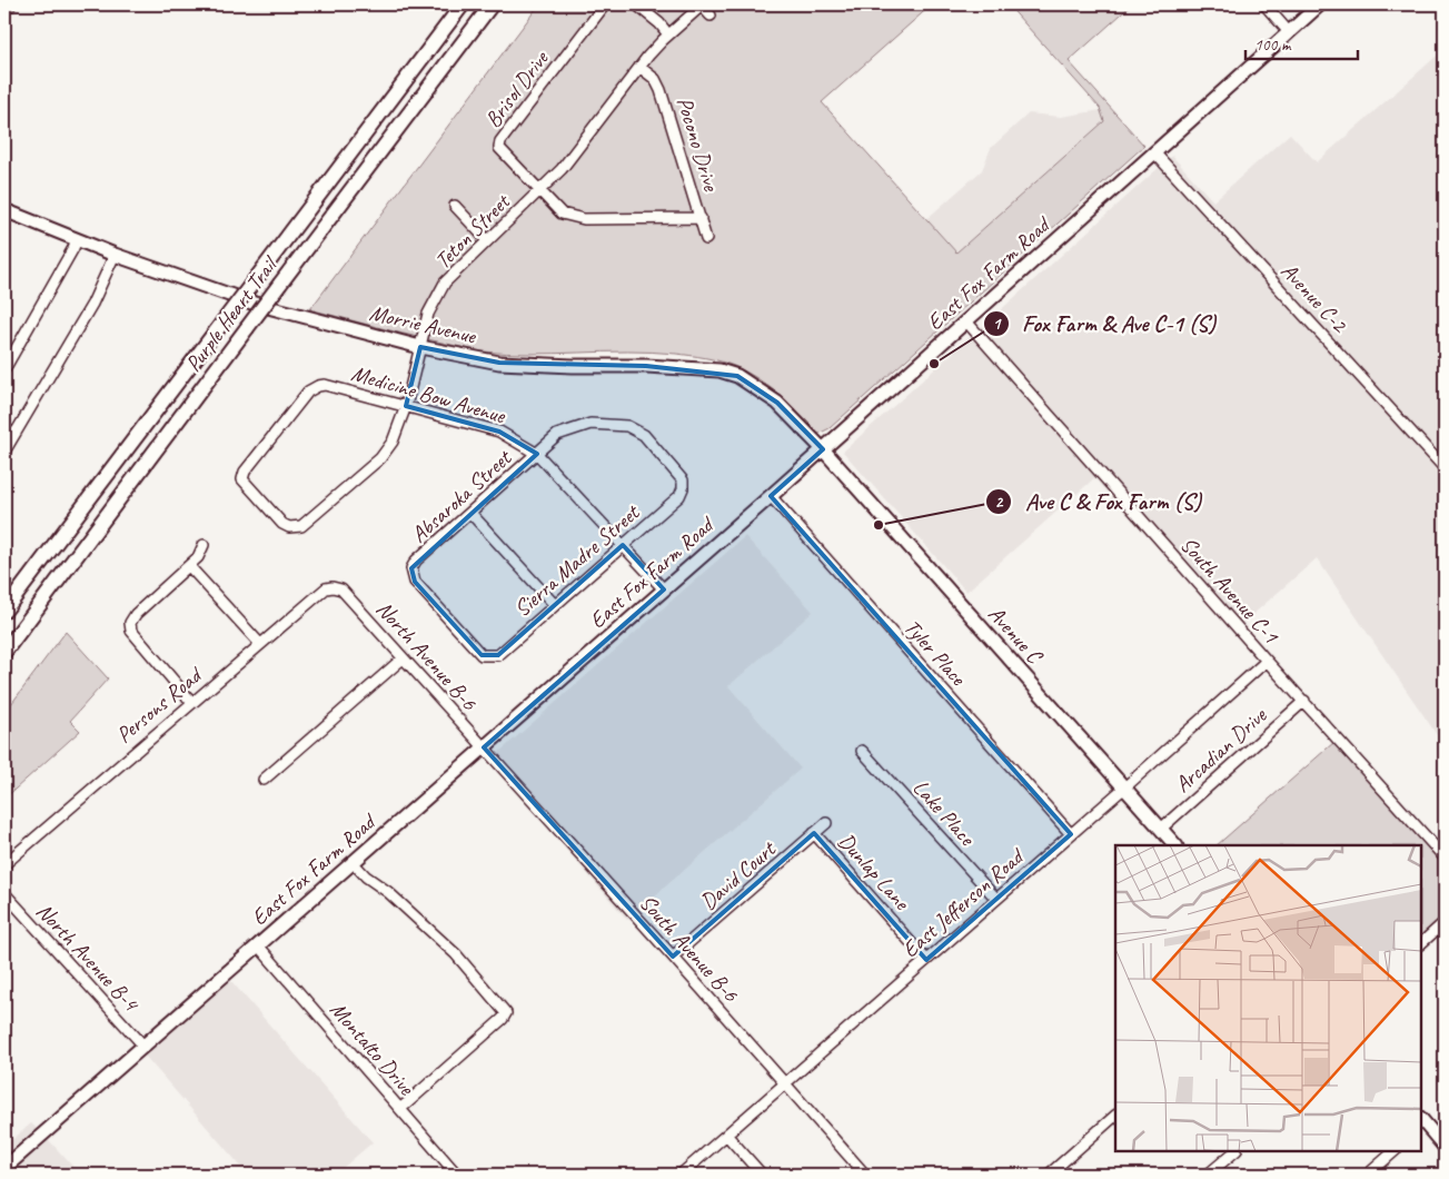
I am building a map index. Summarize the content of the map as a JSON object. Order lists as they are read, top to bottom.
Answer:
{
  "streets": {
    "highway": ["Purple Heart Trail"],
    "main road": ["East Fox Farm Road", "Morrie Avenue", "Avenue C"],
    "street": [
      "Brisol Drive",
      "Pocono Drive",
      "Teton Street",
      "Avenue C-2",
      "Medicine Bow Avenue",
      "Absaroka Street",
      "Sierra Madre Street",
      "South Avenue C-1",
      "Tyler Place",
      "North Avenue B-6",
      "Persons Road",
      "Arcadian Drive",
      "Lake Place",
      "Dunlap Lane",
      "David Court",
      "East Jefferson Road",
      "South Avenue B-6",
      "North Avenue B-4",
      "Montalto Drive"
    ]
  },
  "crossings": [
    ["Brisol Drive", "Pocono Drive"],
    ["Brisol Drive", "Teton Street"],
    ["Pocono Drive", "Teton Street"],
    ["Teton Street", "Morrie Avenue"],
    ["Teton Street", "Medicine Bow Avenue"],
    ["East Fox Farm Road", "Avenue C-2"],
    ["East Fox Farm Road", "Morrie Avenue"],
    ["East Fox Farm Road", "Medicine Bow Avenue"],
    ["East Fox Farm Road", "South Avenue C-1"],
    ["East Fox Farm Road", "Avenue C"],
    ["East Fox Farm Road", "Tyler Place"],
    ["East Fox Farm Road", "North Avenue B-6"],
    ["East Fox Farm Road", "South Avenue B-6"],
    ["East Fox Farm Road", "North Avenue B-4"],
    ["East Fox Farm Road", "Montalto Drive"],
    ["Morrie Avenue", "Avenue C"],
    ["Medicine Bow Avenue", "Absaroka Street"],
    ["Medicine Bow Avenue", "Sierra Madre Street"],
    ["Absaroka Street", "Sierra Madre Street"],
    ["South Avenue C-1", "Arcadian Drive"],
    ["South Avenue C-1", "East Jefferson Road"],
    ["Avenue C", "Arcadian Drive"],
    ["Avenue C", "East Jefferson Road"],
    ["Tyler Place", "East Jefferson Road"],
    ["North Avenue B-6", "Persons Road"],
    ["North Avenue B-6", "South Avenue B-6"],
    ["Lake Place", "East Jefferson Road"],
    ["Dunlap Lane", "David Court"],
    ["Dunlap Lane", "East Jefferson Road"],
    ["David Court", "South Avenue B-6"],
    ["East Jefferson Road", "South Avenue B-6"]
  ],
  "places": ["Fox Farm & Ave C-1 (S)", "Ave C & Fox Farm (S)"],
  "scale_bar": "100 m"
}
